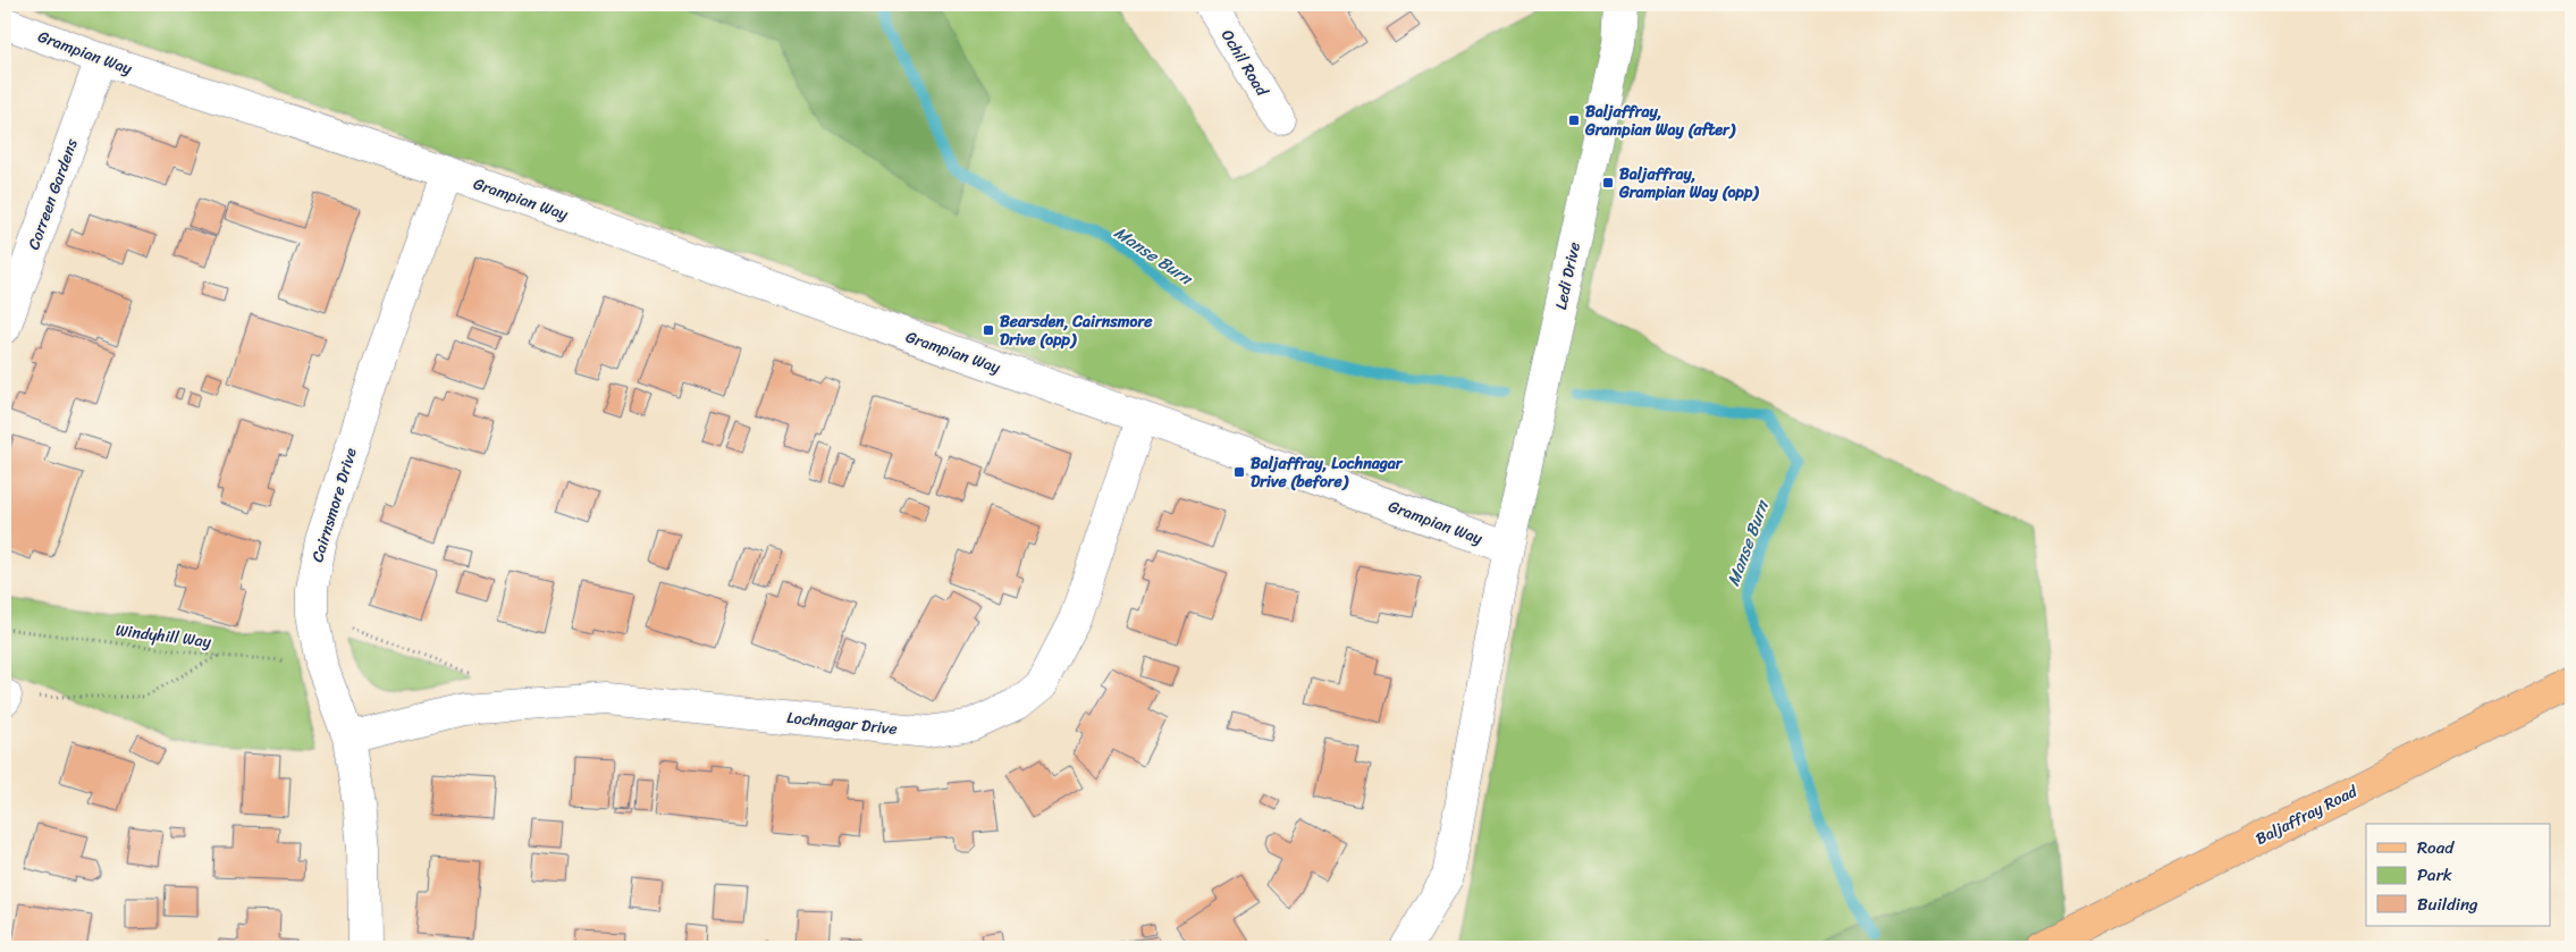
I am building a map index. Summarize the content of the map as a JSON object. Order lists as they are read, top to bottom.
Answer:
{
  "streets": {
    "main road": ["Baljaffray Road"],
    "street": [
      "Grampian Way",
      "Ochil Road",
      "Correen Gardens",
      "Ledi Drive",
      "Cairnsmore Drive",
      "Lochnagar Drive"
    ],
    "path": ["Windyhill Way"]
  },
  "crossings": [
    ["Grampian Way", "Correen Gardens"],
    ["Grampian Way", "Ledi Drive"],
    ["Grampian Way", "Cairnsmore Drive"],
    ["Grampian Way", "Lochnagar Drive"],
    ["Cairnsmore Drive", "Windyhill Way"],
    ["Cairnsmore Drive", "Lochnagar Drive"]
  ],
  "water": ["Manse Burn"],
  "places": {
    "transit": [
      "Baljaffray, Grampian Way (after)",
      "Baljaffray, Grampian Way (opp)",
      "Bearsden, Cairnsmore Drive (opp)",
      "Baljaffray, Lochnagar Drive (before)"
    ]
  },
  "legend": ["Road", "Park", "Building"]
}
